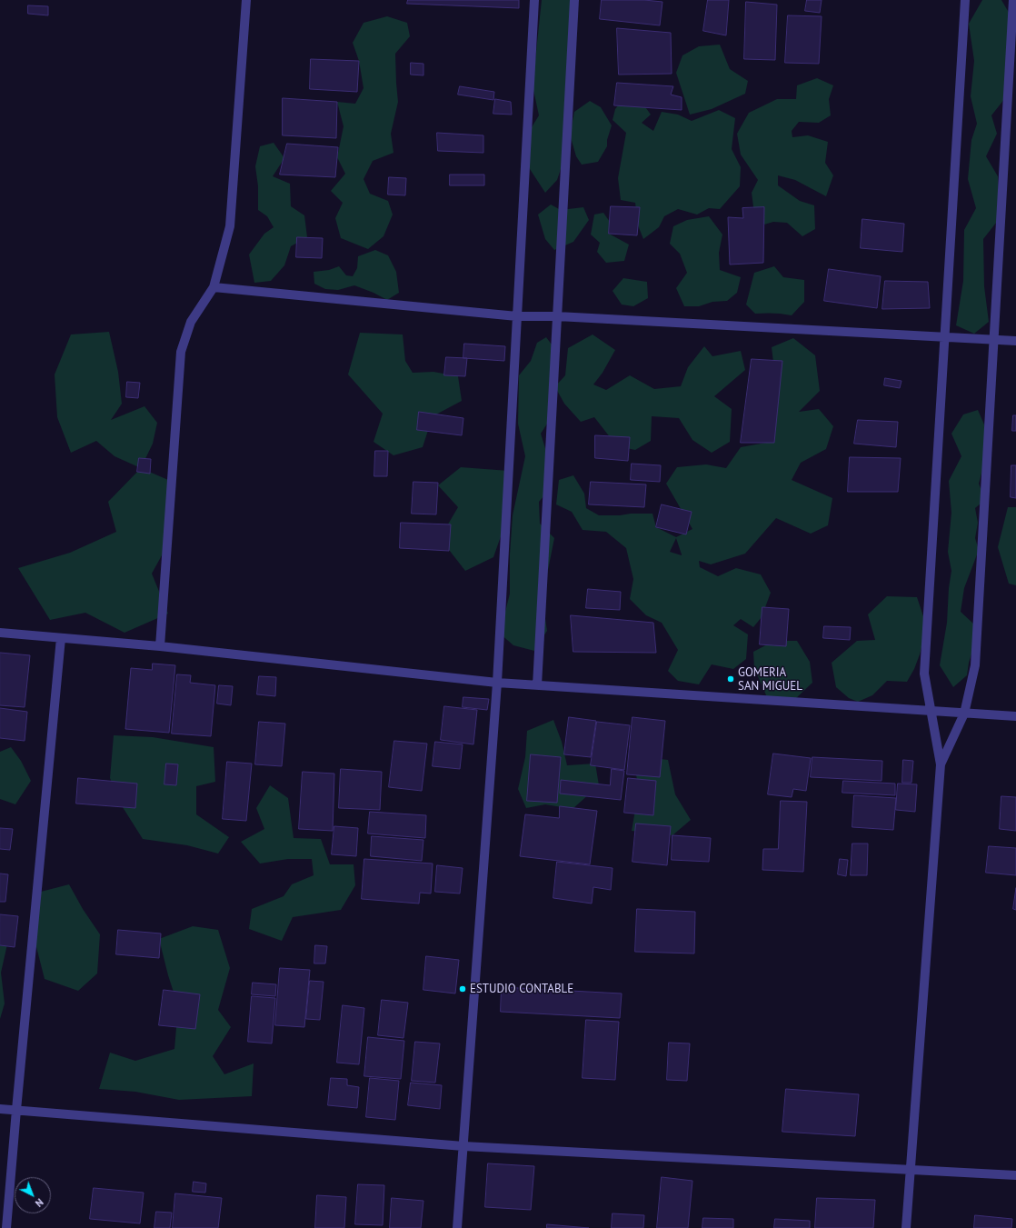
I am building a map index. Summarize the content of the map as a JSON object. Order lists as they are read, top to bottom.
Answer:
{
  "places": ["GOMERIA SAN MIGUEL", "ESTUDIO CONTABLE"],
  "north": "bottom right"
}
